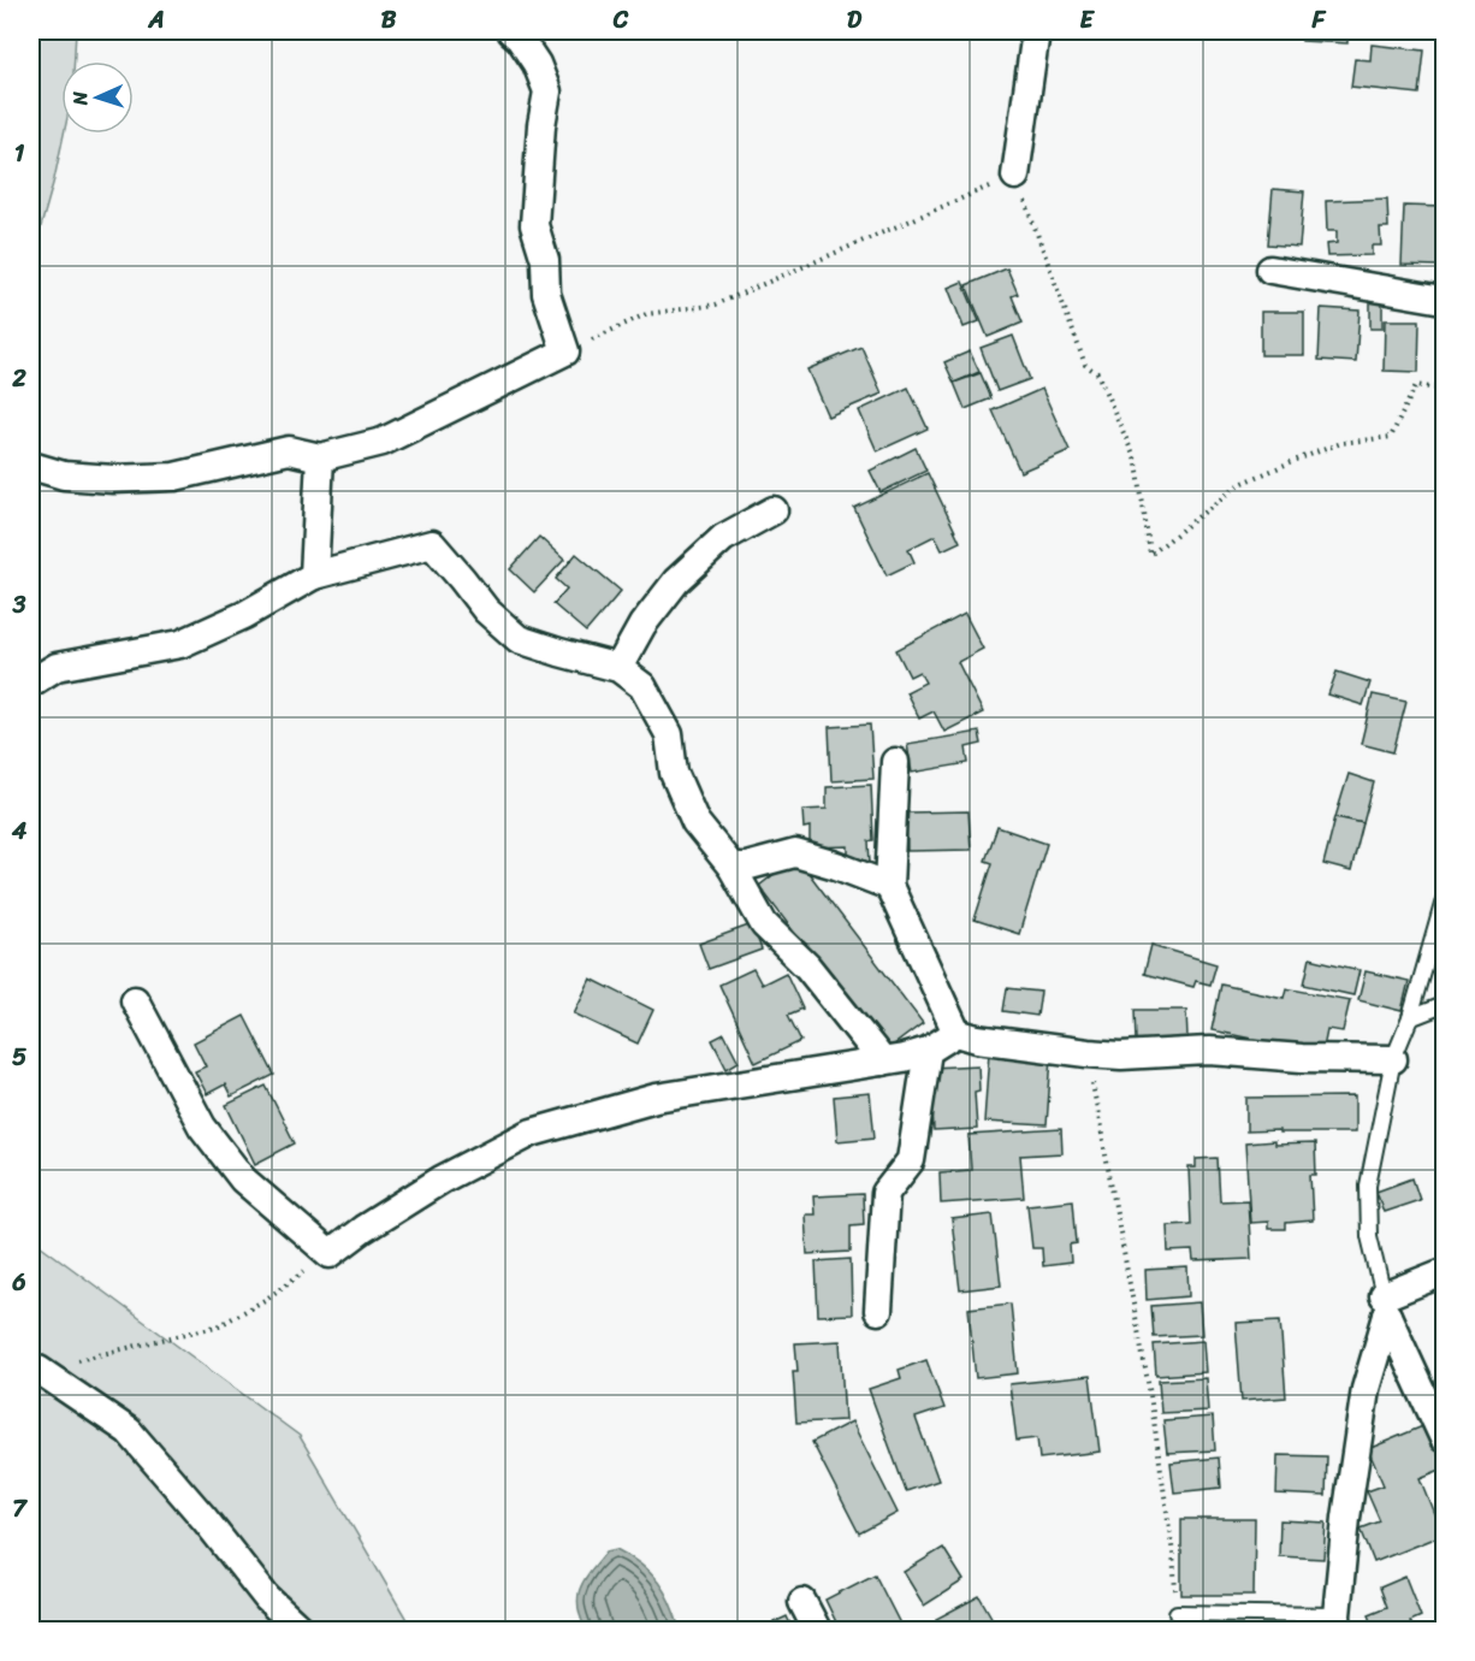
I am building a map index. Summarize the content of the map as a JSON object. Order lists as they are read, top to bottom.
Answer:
{
  "north": "left",
  "grid": {
    "columns": [
      "A",
      "B",
      "C",
      "D",
      "E",
      "F"
    ],
    "rows": [
      "1",
      "2",
      "3",
      "4",
      "5",
      "6",
      "7"
    ]
  }
}
